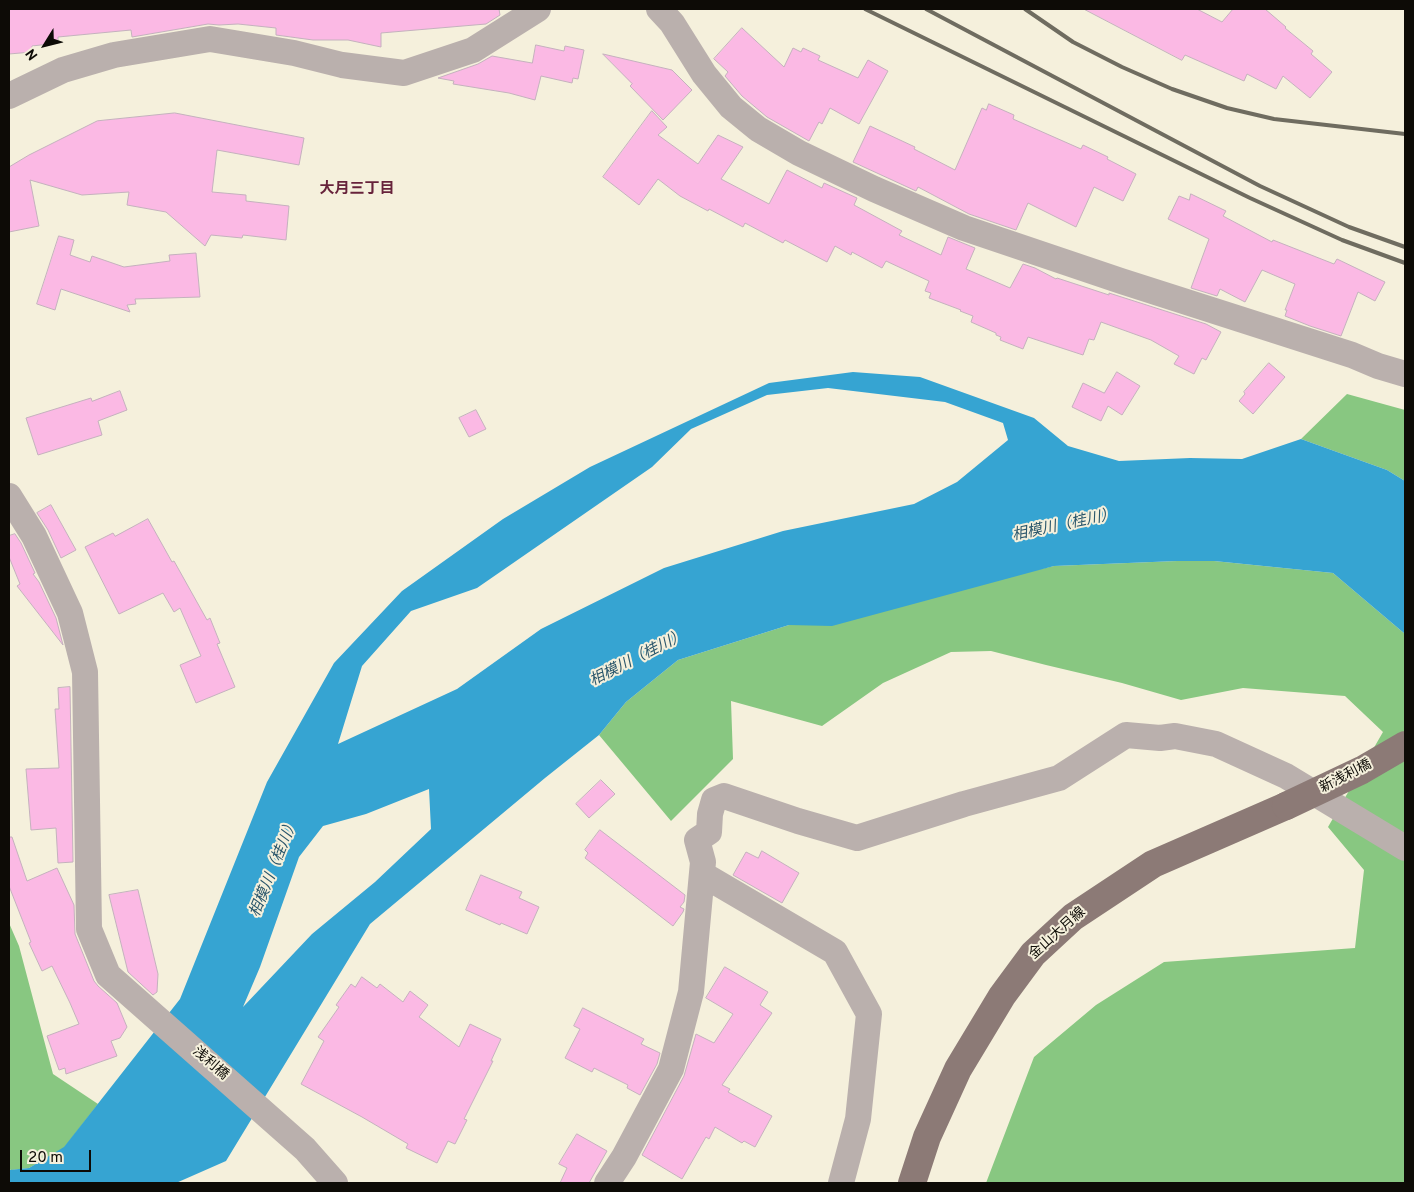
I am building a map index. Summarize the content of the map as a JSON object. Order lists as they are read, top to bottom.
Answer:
{
  "streets": {
    "main road": ["新浅利橋", "金山大月線"],
    "street": ["浅利橋"]
  },
  "crossings": [
    ["新浅利橋", "金山大月線"]
  ],
  "districts": ["大月三丁目"],
  "water": ["相模川（桂川）"],
  "scale_bar": "20 m",
  "north": "bottom left"
}
